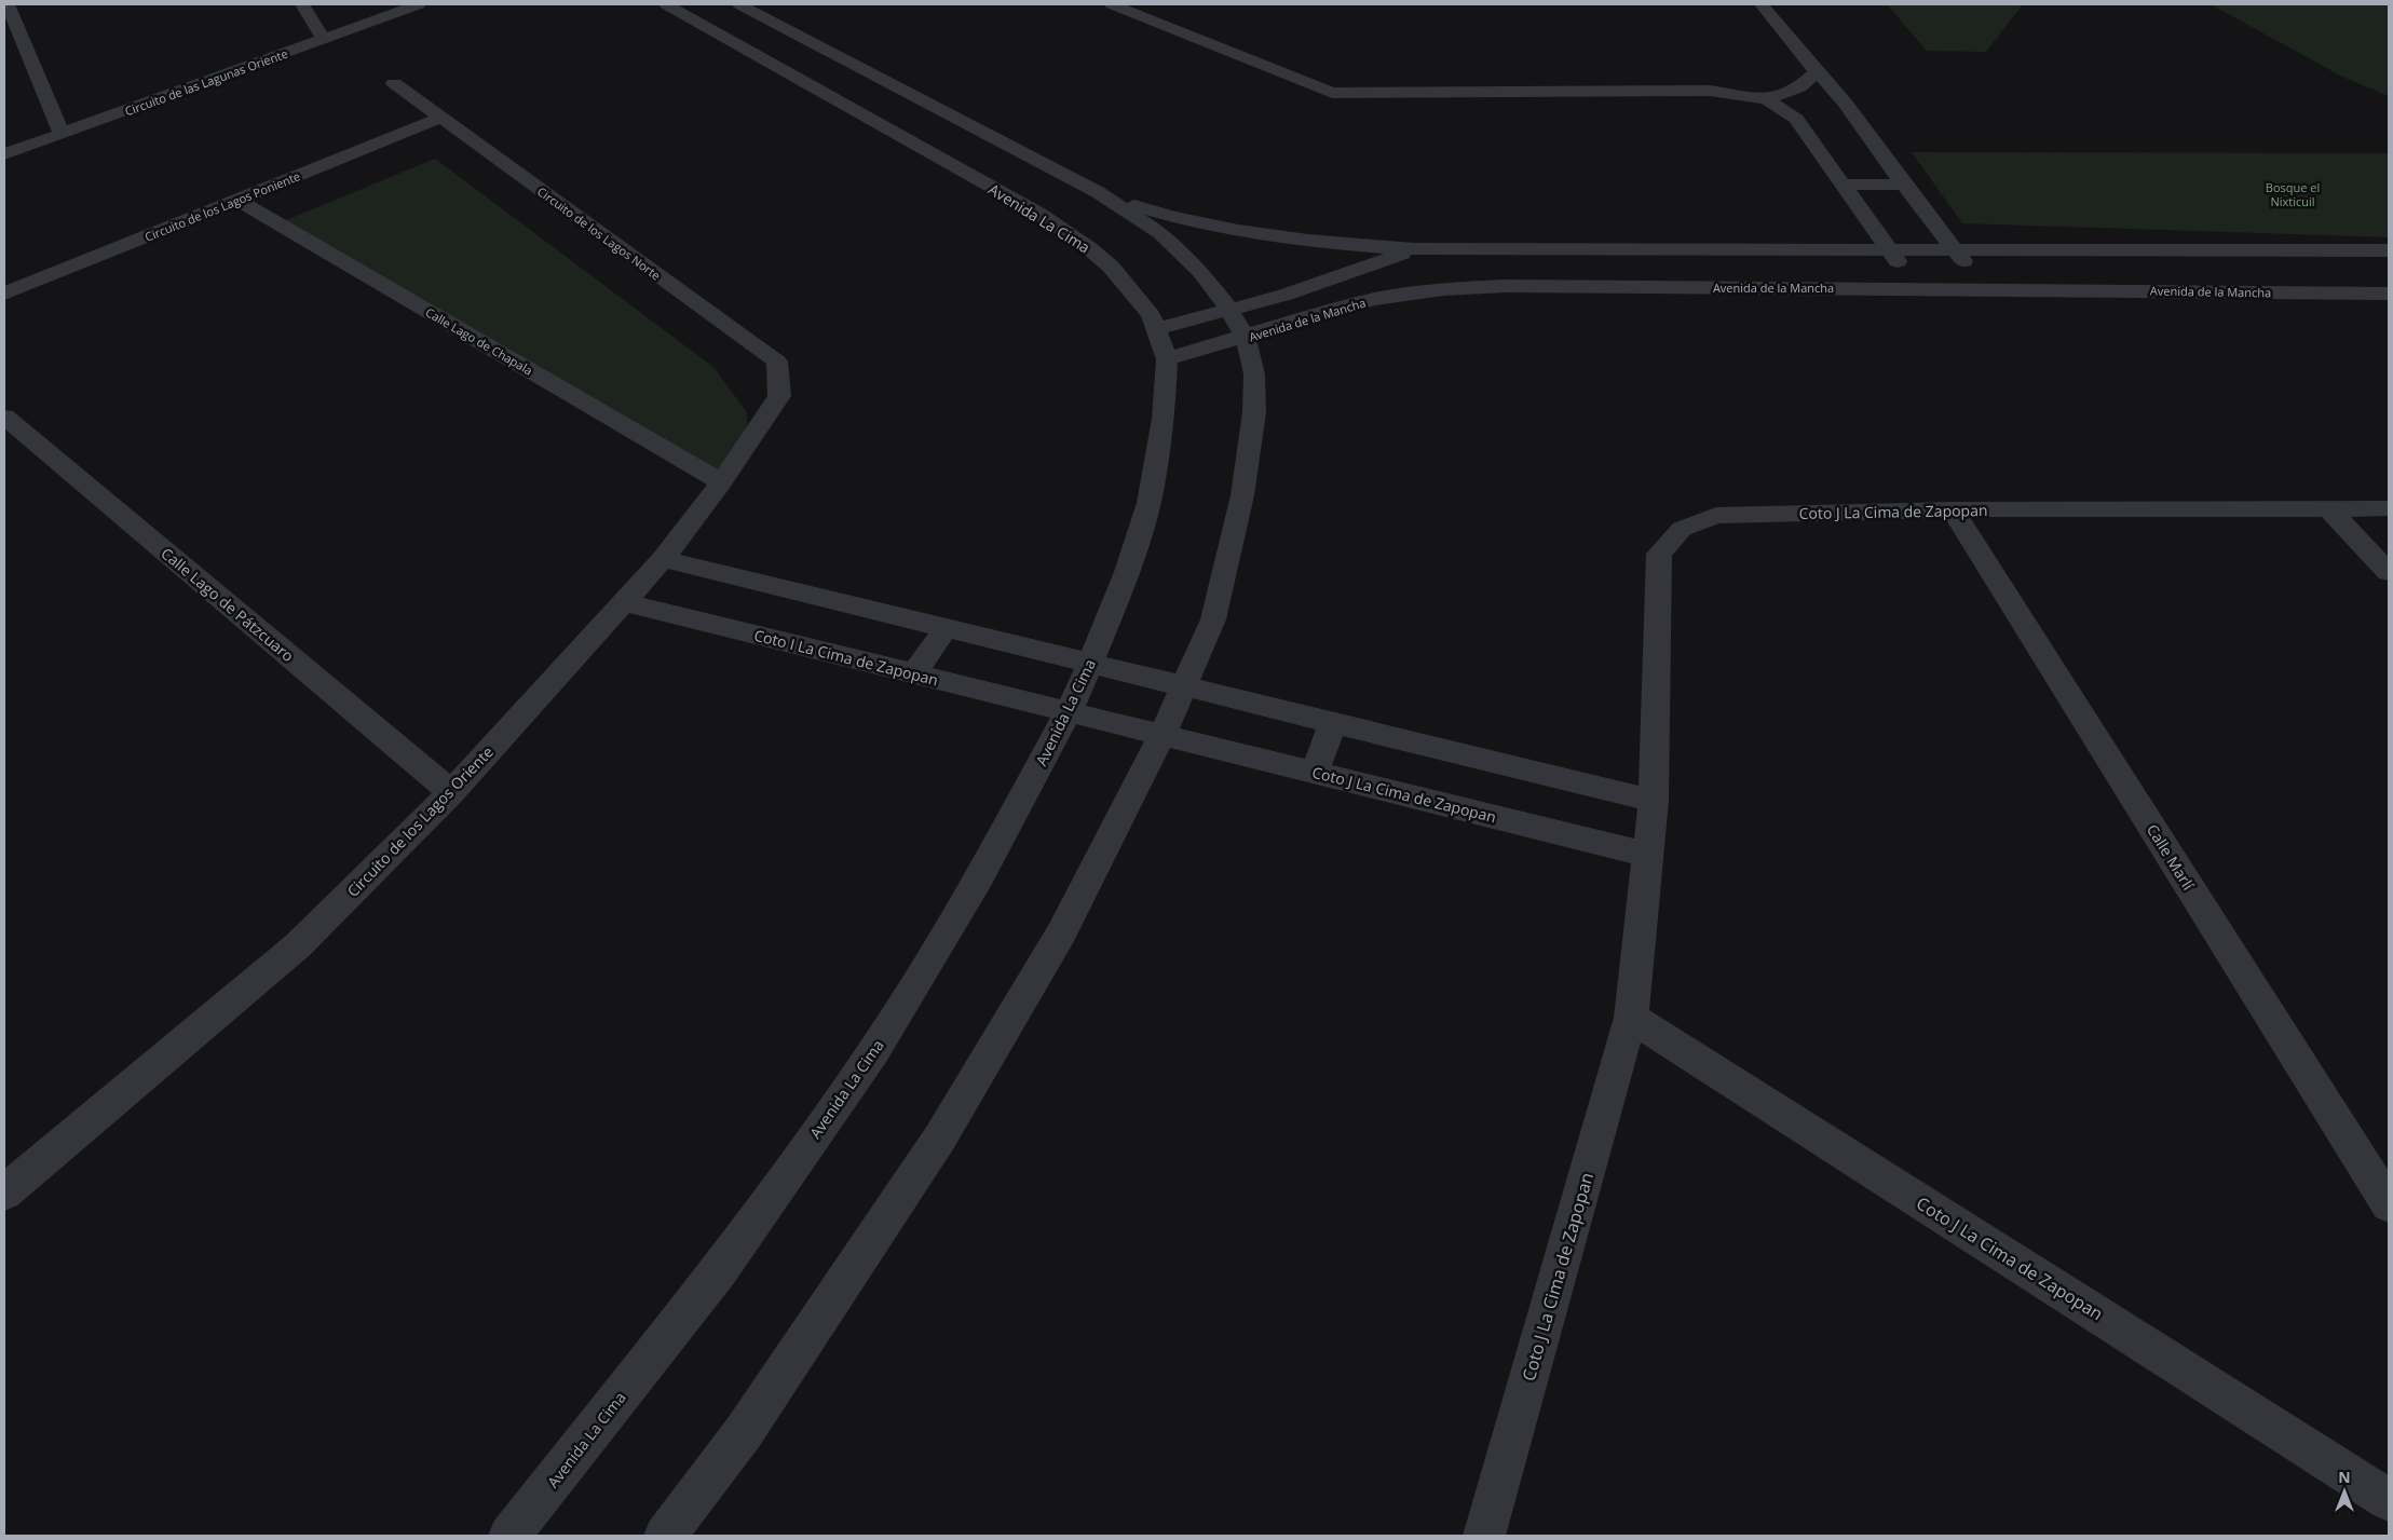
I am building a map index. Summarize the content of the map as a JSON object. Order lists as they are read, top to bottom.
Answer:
{
  "streets": {
    "street": [
      "Circuito de las Lagunas Oriente",
      "Circuito de los Lagos Poniente",
      "Avenida La Cima",
      "Circuito de los Lagos Norte",
      "Avenida de la Mancha",
      "Calle Lago de Chapala",
      "Coto J La Cima de Zapopan",
      "Calle Lago de Pátzcuaro",
      "Coto I La Cima de Zapopan",
      "Circuito de los Lagos Oriente",
      "Calle Marlí"
    ]
  },
  "crossings": [
    ["Circuito de los Lagos Poniente", "Circuito de los Lagos Norte"],
    ["Circuito de los Lagos Poniente", "Calle Lago de Chapala"],
    ["Avenida La Cima", "Avenida de la Mancha"],
    ["Avenida La Cima", "Coto I La Cima de Zapopan"],
    ["Circuito de los Lagos Norte", "Circuito de los Lagos Oriente"],
    ["Calle Lago de Chapala", "Circuito de los Lagos Oriente"],
    ["Coto J La Cima de Zapopan", "Coto I La Cima de Zapopan"],
    ["Coto J La Cima de Zapopan", "Calle Marlí"],
    ["Calle Lago de Pátzcuaro", "Circuito de los Lagos Oriente"],
    ["Coto I La Cima de Zapopan", "Circuito de los Lagos Oriente"]
  ],
  "parks": ["Bosque el Nixticuil"],
  "north": "top"
}
